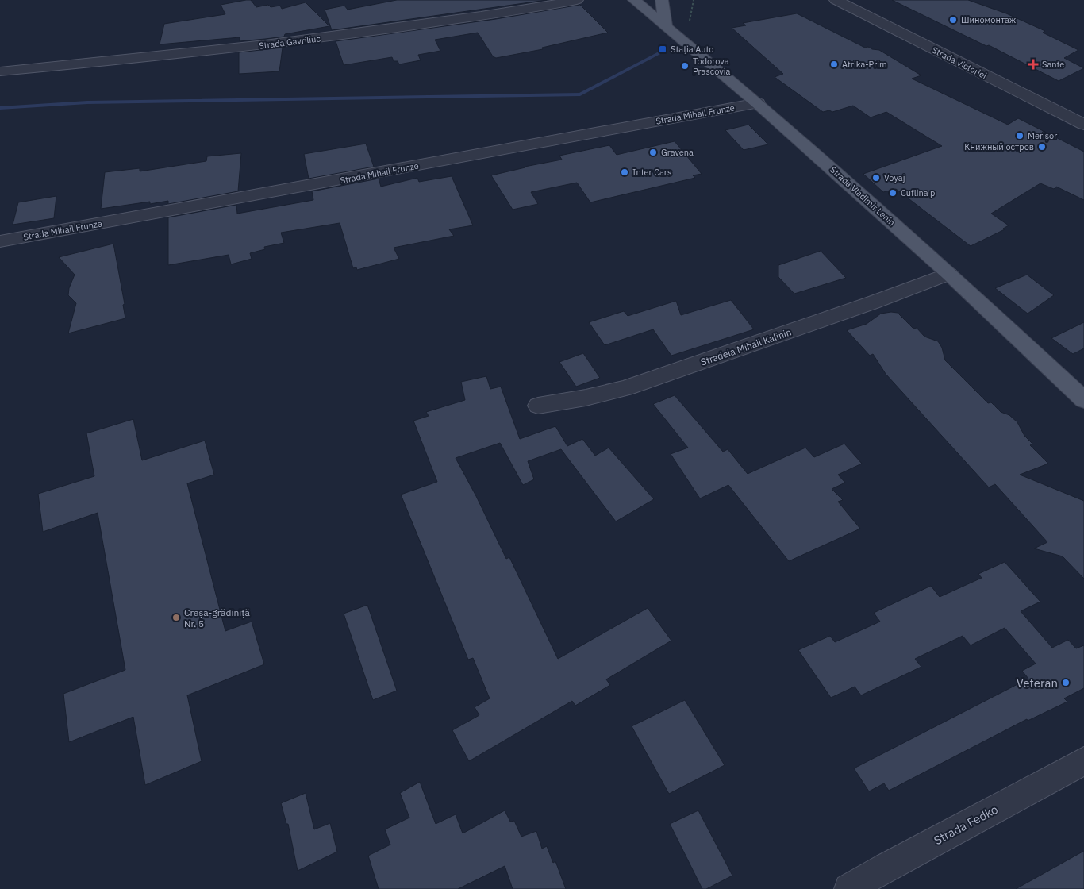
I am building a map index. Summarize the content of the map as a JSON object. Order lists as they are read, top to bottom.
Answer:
{
  "streets": {
    "main road": ["Strada Vladimir Lenin"],
    "street": [
      "Strada Gavriliuc",
      "Strada Victoriei",
      "Strada Mihail Frunze",
      "Stradela Mihail Kalinin",
      "Strada Fedko"
    ]
  },
  "crossings": [
    ["Strada Mihail Frunze", "Strada Vladimir Lenin"],
    ["Strada Vladimir Lenin", "Stradela Mihail Kalinin"]
  ],
  "places": {
    "other": [
      "Шиномонтаж",
      "Atrika-Prim",
      "Todorova Prascovia",
      "Merișor",
      "Книжный остров",
      "Gravena",
      "Inter Cars",
      "Voyaj",
      "Cuflina p",
      "Creșa-grădiniță Nr. 5",
      "Veteran"
    ],
    "transit": ["Staţia Auto"],
    "health": ["Sante"]
  }
}
